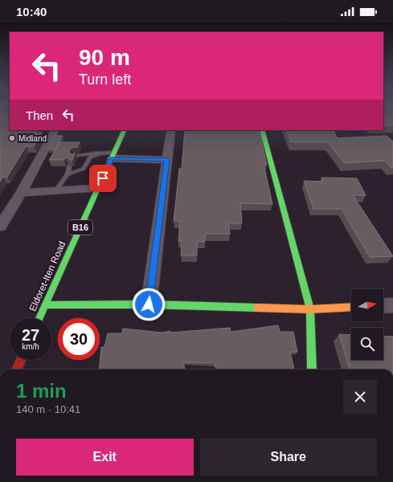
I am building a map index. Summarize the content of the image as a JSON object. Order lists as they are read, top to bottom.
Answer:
{
  "streets": {
    "street": ["B16", "Eldoret-Iten Road"]
  },
  "places": ["Midland"],
  "north": "right",
  "page": {
    "status": "10:40",
    "turn": ["90 m", "Turn left"],
    "then": "Then",
    "speed": "27 km/h",
    "limit": "30",
    "heading": ["1 min", "140 m · 10:41"],
    "buttons": ["Exit", "Share"]
  }
}
